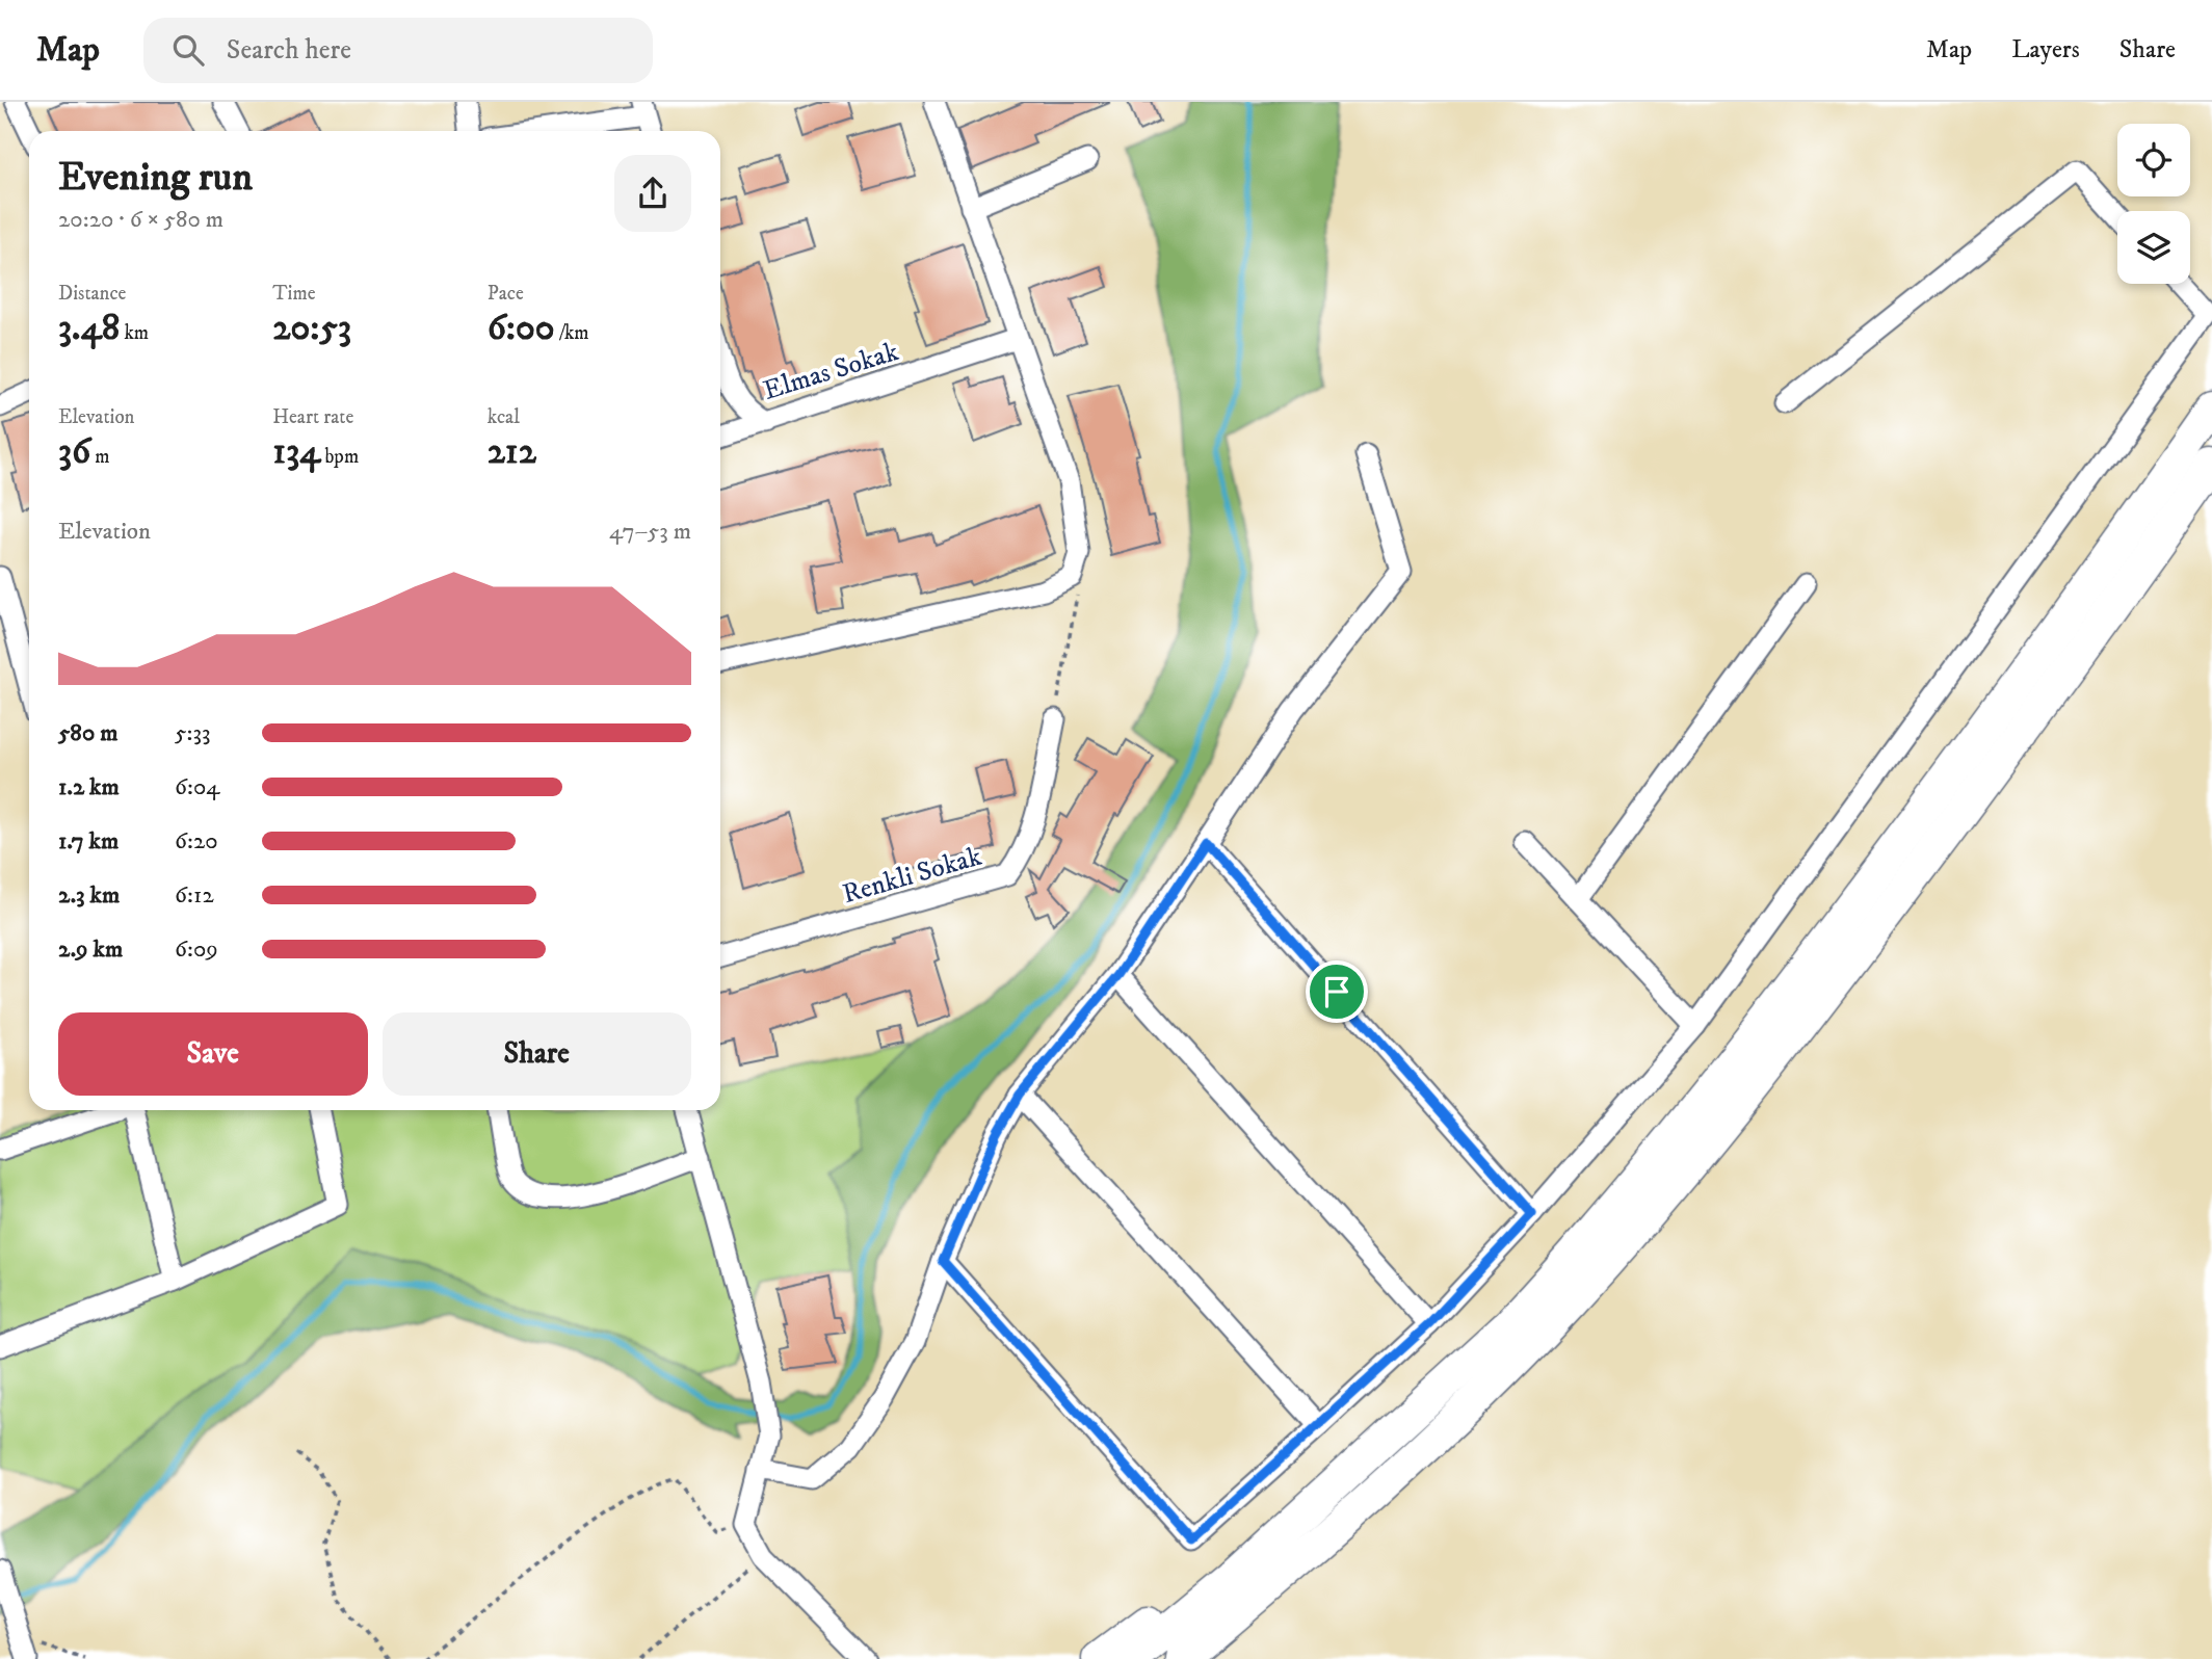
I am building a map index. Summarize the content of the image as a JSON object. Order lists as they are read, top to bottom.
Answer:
{
  "streets": {
    "street": ["Elmas Sokak", "Renkli Sokak"]
  },
  "page": {
    "header": "Map",
    "search": "Search here",
    "nav": ["Map", "Layers", "Share"],
    "heading": ["Evening run", "20:20 · 6 × 580 m"],
    "stats": [
      ["Distance", "3.48 km"],
      ["Time", "20:53"],
      ["Pace", "6:00 /km"],
      ["Elevation", "36 m"],
      ["Heart rate", "134 bpm"],
      ["kcal", "212"]
    ],
    "chart": ["Elevation", "47–53 m"],
    "list": [
      {
        "name": "580 m",
        "note": "5:33"
      },
      {
        "name": "1.2 km",
        "note": "6:04"
      },
      {
        "name": "1.7 km",
        "note": "6:20"
      },
      {
        "name": "2.3 km",
        "note": "6:12"
      },
      {
        "name": "2.9 km",
        "note": "6:09"
      }
    ],
    "buttons": ["Save", "Share"]
  }
}
